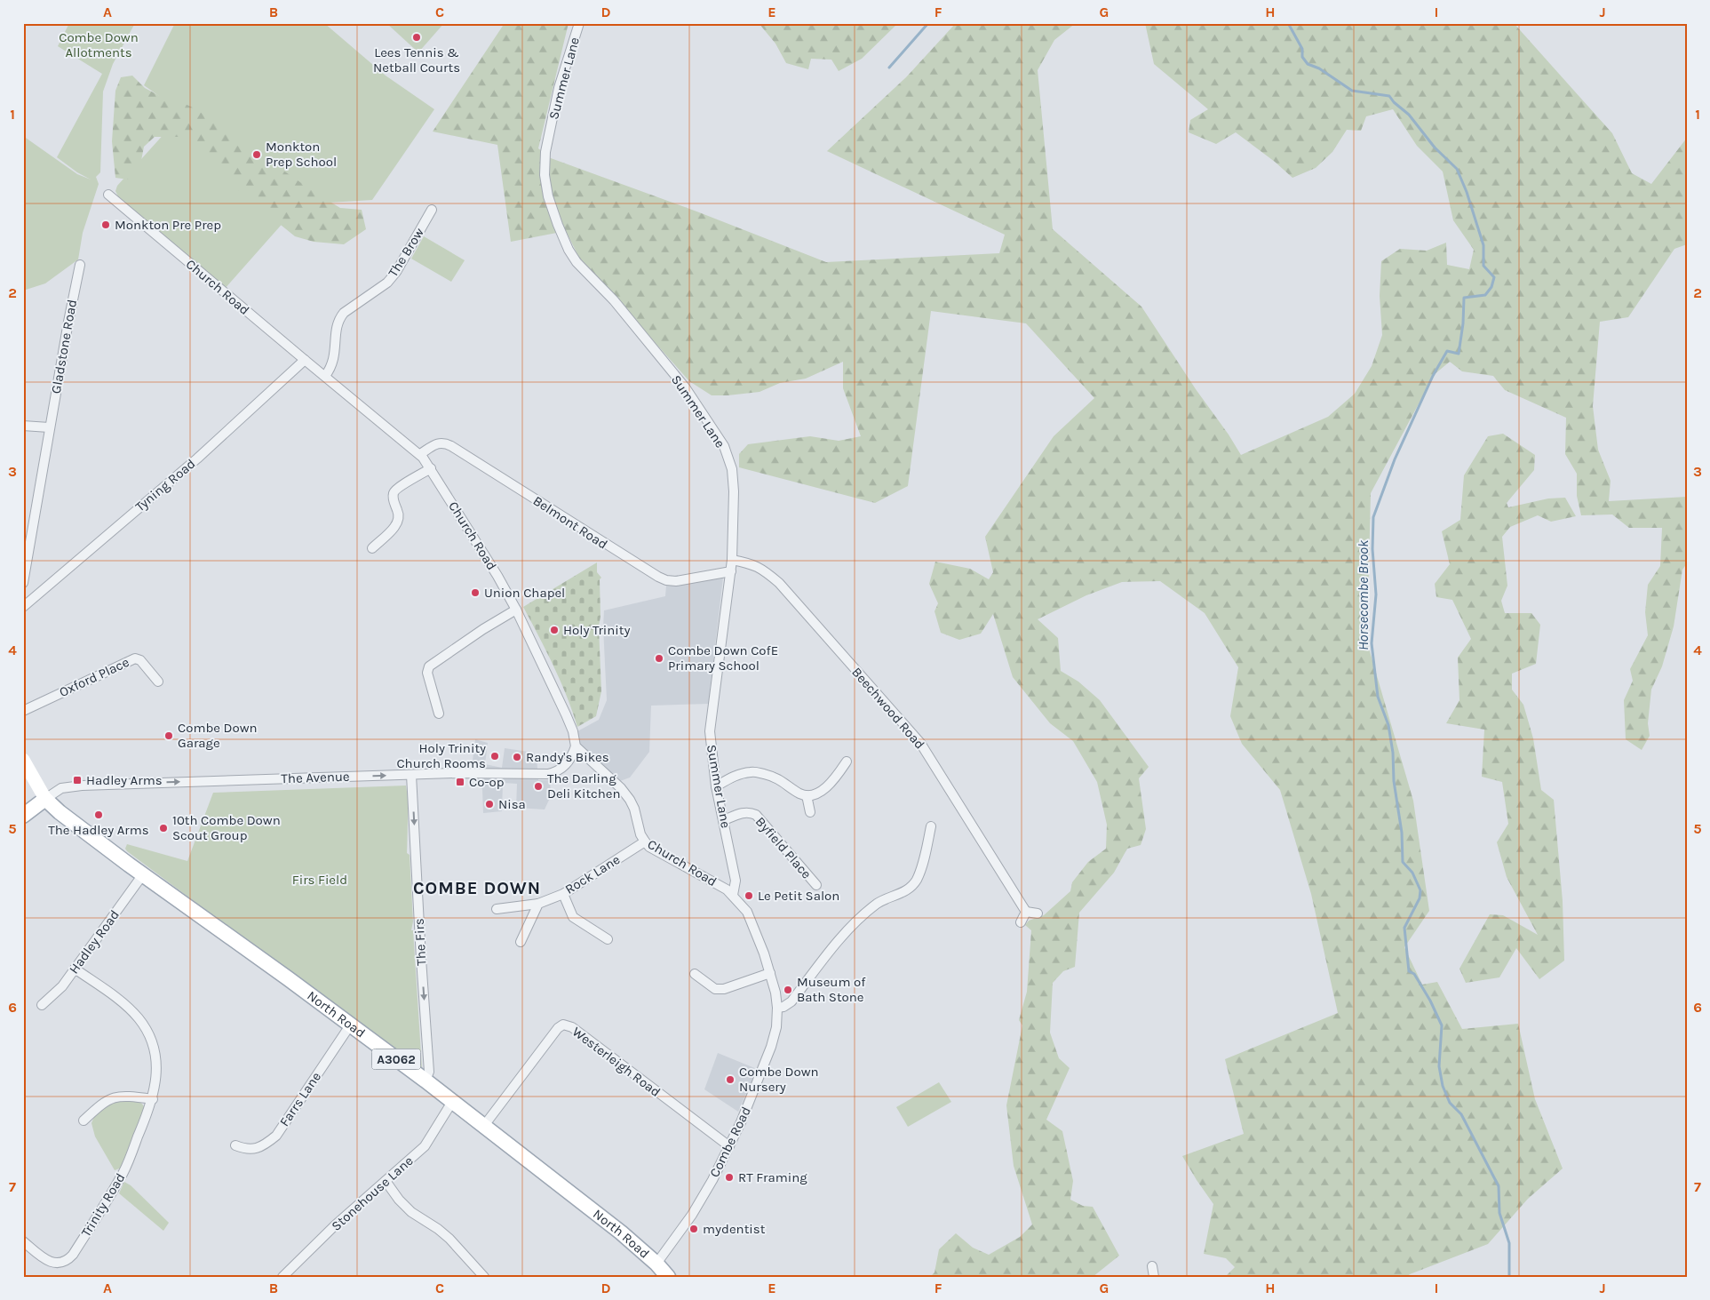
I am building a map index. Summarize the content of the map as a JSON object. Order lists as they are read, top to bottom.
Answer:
{
  "streets": {
    "main road": ["North Road", "A3062"],
    "street": [
      "Summer Lane",
      "The Brow",
      "Church Road",
      "Gladstone Road",
      "Tyning Road",
      "Belmont Road",
      "Oxford Place",
      "Beechwood Road",
      "The Avenue",
      "Byfield Place",
      "Rock Lane",
      "Hadley Road",
      "The Firs",
      "Westerleigh Road",
      "Farrs Lane",
      "Combe Road",
      "Stonehouse Lane",
      "Trinity Road"
    ]
  },
  "crossings": [
    ["Summer Lane", "Church Road"],
    ["Summer Lane", "Belmont Road"],
    ["Summer Lane", "Beechwood Road"],
    ["Summer Lane", "Byfield Place"],
    ["The Brow", "Church Road"],
    ["Church Road", "Tyning Road"],
    ["Church Road", "Belmont Road"],
    ["Church Road", "The Avenue"],
    ["Church Road", "Rock Lane"],
    ["Church Road", "Combe Road"],
    ["The Avenue", "The Firs"],
    ["The Avenue", "North Road"],
    ["Hadley Road", "North Road"],
    ["Hadley Road", "Trinity Road"],
    ["The Firs", "North Road"],
    ["North Road", "A3062"],
    ["North Road", "Westerleigh Road"],
    ["North Road", "Farrs Lane"],
    ["North Road", "Combe Road"],
    ["North Road", "Stonehouse Lane"],
    ["A3062", "Combe Road"],
    ["Westerleigh Road", "Combe Road"]
  ],
  "one_way": ["The Avenue", "The Firs"],
  "districts": ["COMBE DOWN"],
  "water": ["Horsecombe Brook"],
  "parks": ["Combe Down Allotments", "Firs Field"],
  "places": {
    "other": [
      "Lees Tennis & Netball Courts",
      "Monkton Prep School",
      "Monkton Pre Prep",
      "Union Chapel",
      "Holy Trinity",
      "Combe Down CofE Primary School",
      "Combe Down Garage",
      "Holy Trinity Church Rooms",
      "Randy's Bikes",
      "The Darling Deli Kitchen",
      "Nisa",
      "The Hadley Arms",
      "10th Combe Down Scout Group",
      "Le Petit Salon",
      "Museum of Bath Stone",
      "Combe Down Nursery",
      "RT Framing",
      "mydentist"
    ],
    "transit": ["Hadley Arms", "Co-op"]
  },
  "grid": {
    "columns": [
      "A",
      "B",
      "C",
      "D",
      "E",
      "F",
      "G",
      "H",
      "I",
      "J"
    ],
    "rows": [
      "1",
      "2",
      "3",
      "4",
      "5",
      "6",
      "7"
    ]
  }
}
